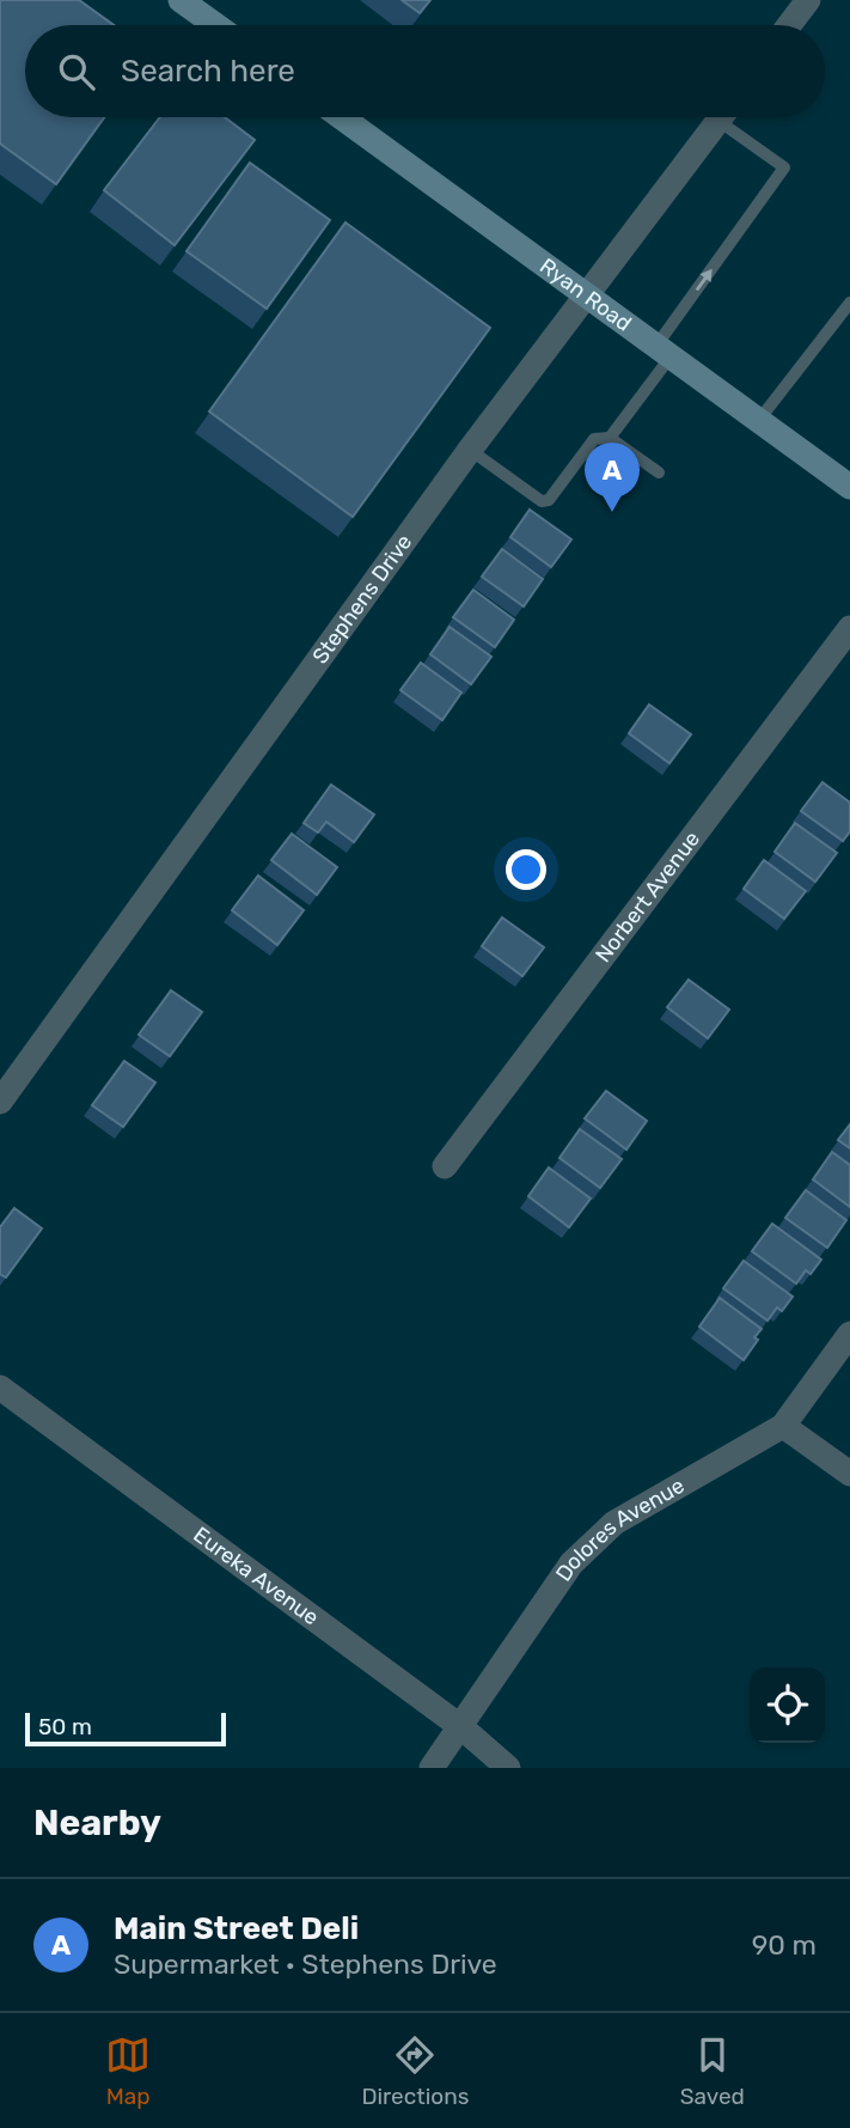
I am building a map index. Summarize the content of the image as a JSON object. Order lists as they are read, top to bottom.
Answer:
{
  "streets": {
    "main road": ["Ryan Road"],
    "street": [
      "Stephens Drive",
      "Norbert Avenue",
      "Dolores Avenue",
      "Eureka Avenue"
    ]
  },
  "crossings": [
    ["Ryan Road", "Stephens Drive"],
    ["Dolores Avenue", "Eureka Avenue"]
  ],
  "scale_bar": "50 m",
  "page": {
    "search": "Search here",
    "pins": "A",
    "scale": "50 m",
    "heading": "Nearby",
    "list": [
      {
        "mark": "A",
        "name": "Main Street Deli",
        "note": "Supermarket · Stephens Drive",
        "value": "90 m"
      }
    ],
    "nav": ["Map", "Directions", "Saved"]
  }
}
